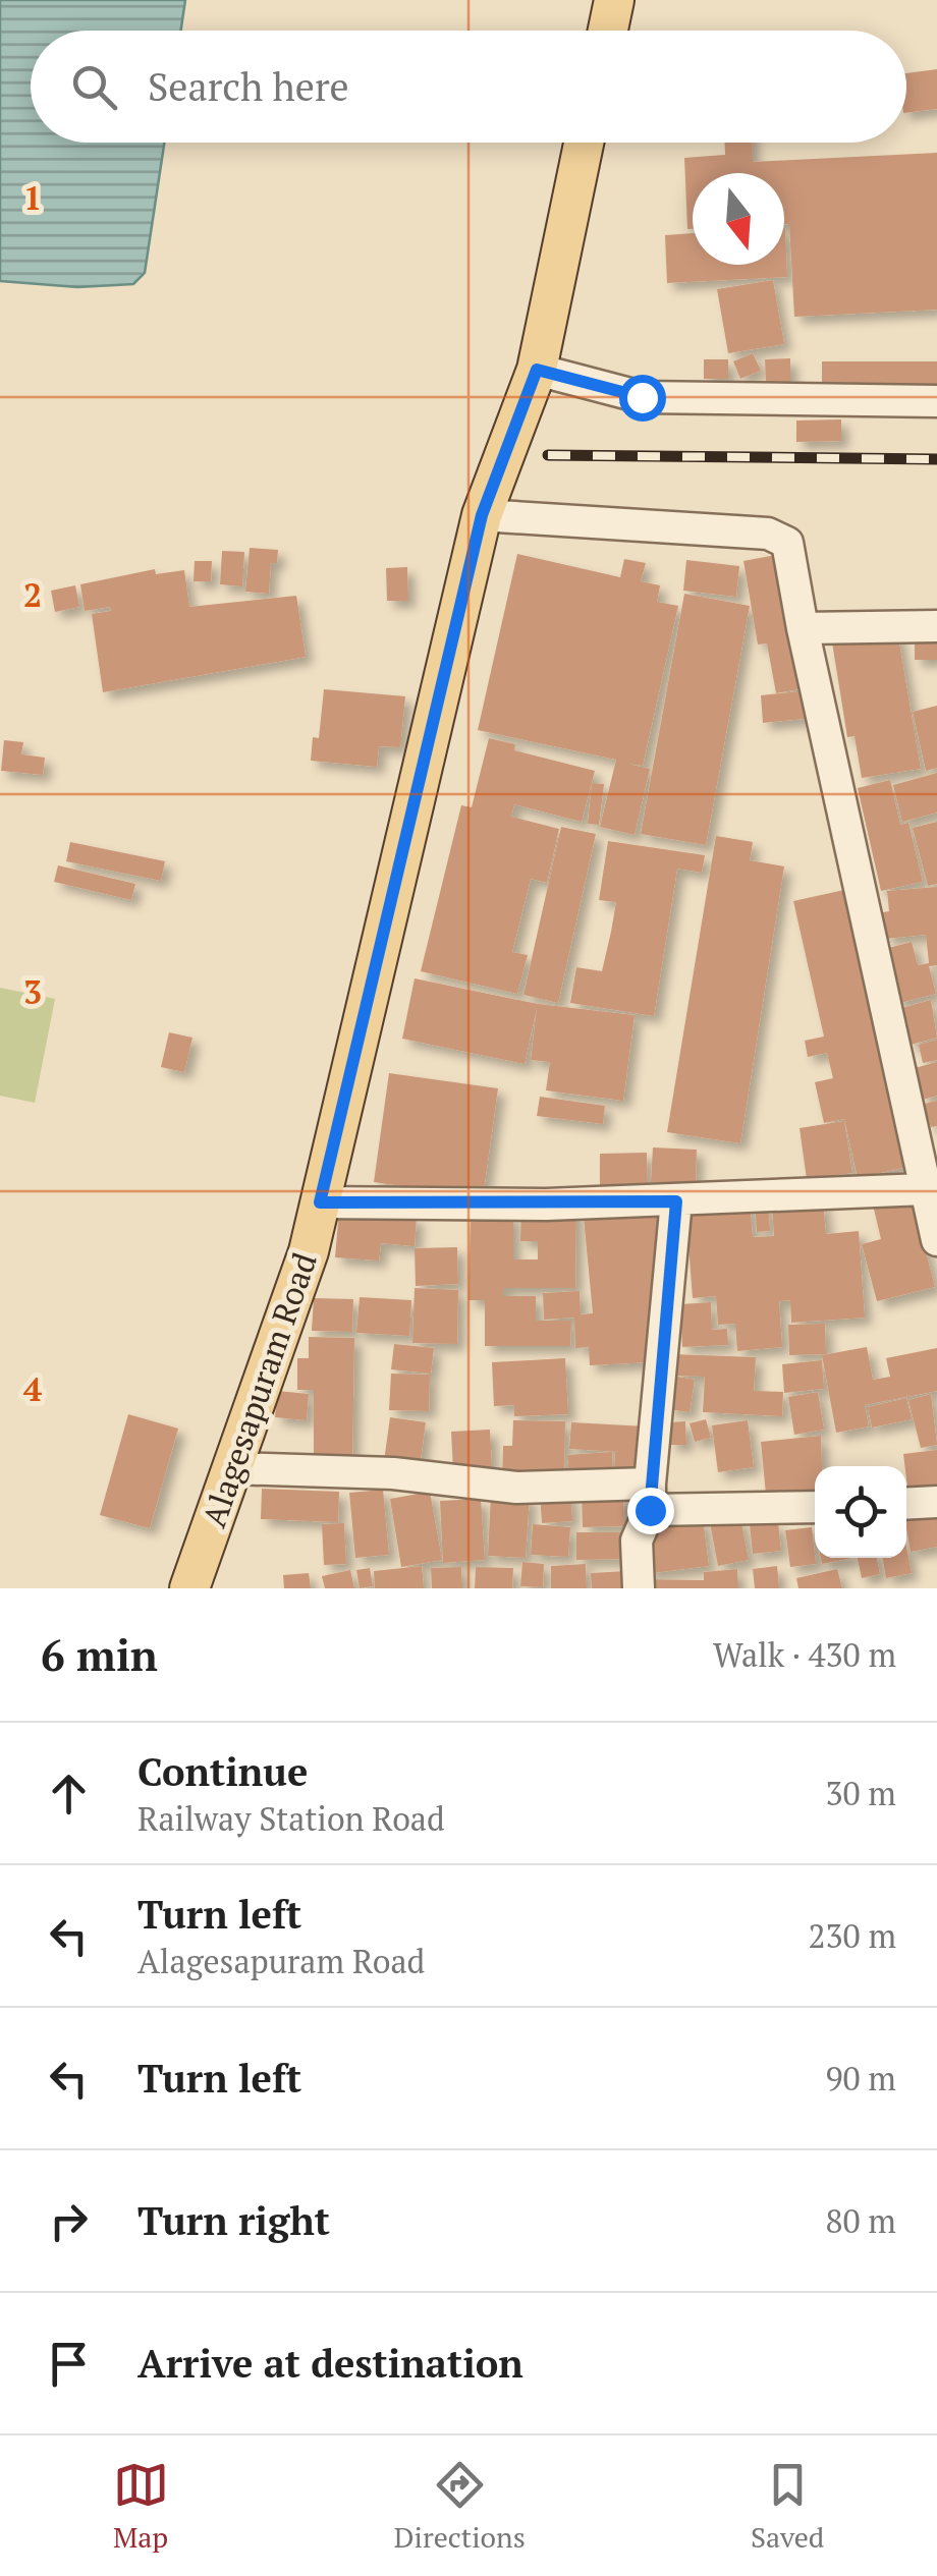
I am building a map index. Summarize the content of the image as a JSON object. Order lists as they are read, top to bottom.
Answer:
{
  "streets": {
    "main road": ["Alagesapuram Road"]
  },
  "north": "bottom",
  "page": {
    "search": "Search here",
    "heading": ["6 min", "Walk · 430 m"],
    "list": [
      ["Continue", "Railway Station Road", "30 m"],
      ["Turn left", "Alagesapuram Road", "230 m"],
      ["Turn left", "90 m"],
      ["Turn right", "80 m"],
      "Arrive at destination"
    ],
    "nav": ["Map", "Directions", "Saved"]
  },
  "grid": {
    "rows": [
      "1",
      "2",
      "3",
      "4"
    ]
  }
}
